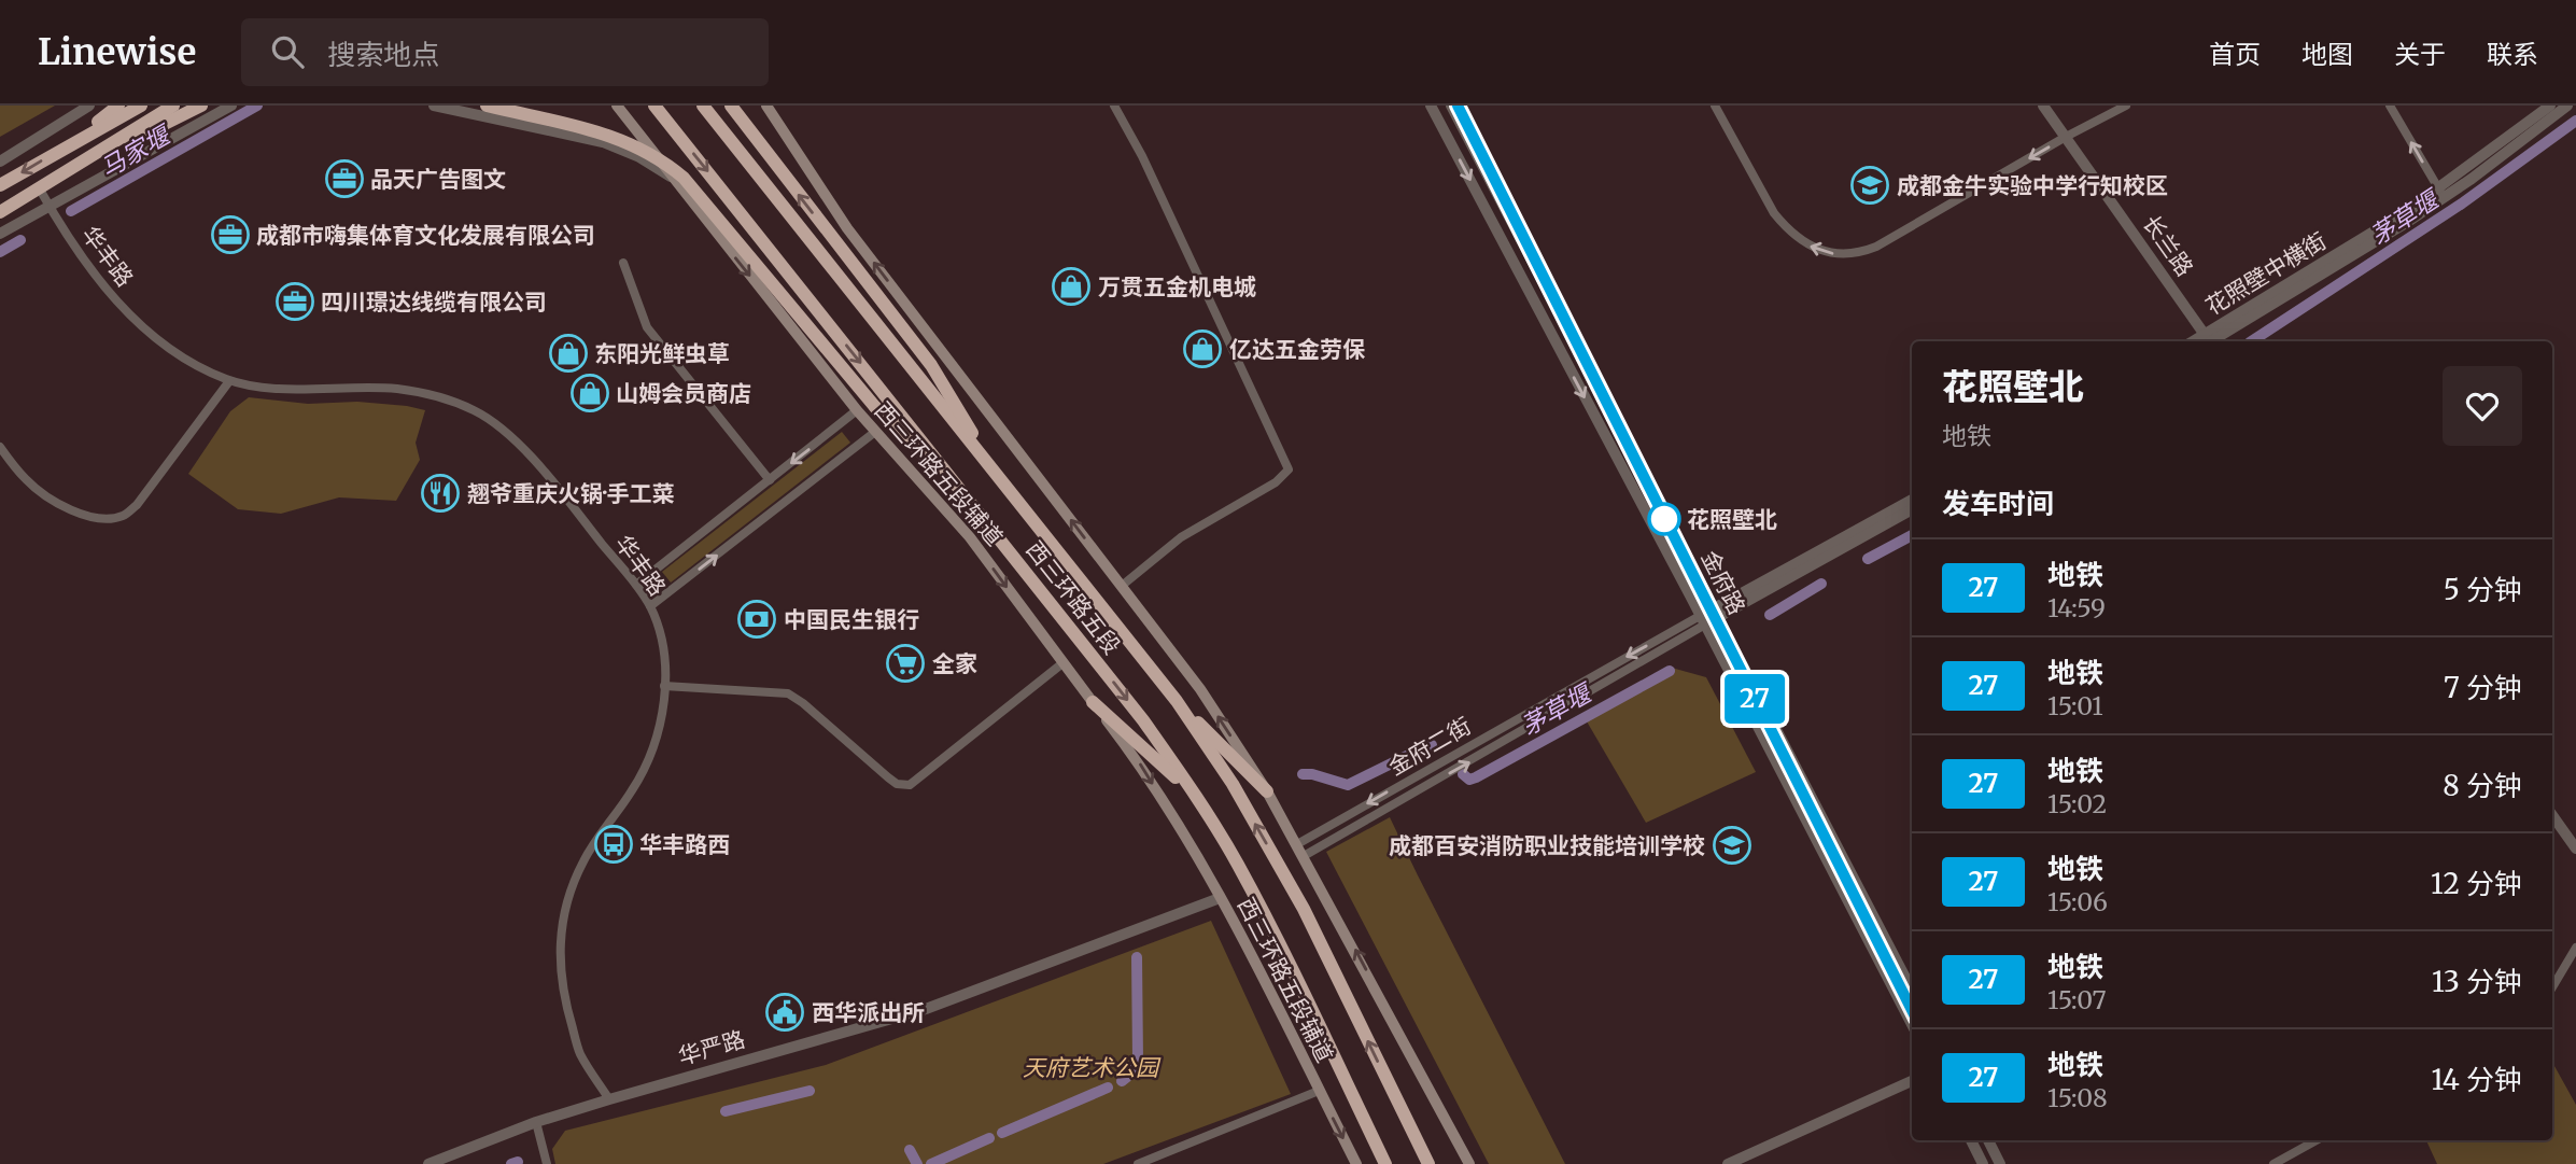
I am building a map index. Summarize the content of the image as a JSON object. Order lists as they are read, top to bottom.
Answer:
{
  "streets": {
    "highway": ["西三环路五段"],
    "main road": ["西三环路五段辅道"],
    "street": [
      "长兰路",
      "华丰路",
      "花照壁中横街",
      "金府路",
      "金府二街",
      "华严路"
    ]
  },
  "crossings": [
    ["长兰路", "花照壁中横街"],
    ["华丰路", "华严路"],
    ["西三环路五段辅道", "华严路"],
    ["金府路", "金府二街"]
  ],
  "water": ["马家堰", "茅草堰"],
  "parks": ["天府艺术公园"],
  "places": {
    "office": ["品天广告图文", "成都市嗨集体育文化发展有限公司", "四川璟达线缆有限公司"],
    "school or university": ["成都金牛实验中学行知校区", "成都百安消防职业技能培训学校"],
    "shop": [
      "万贯五金机电城",
      "亿达五金劳保",
      "东阳光鲜虫草",
      "山姆会员商店"
    ],
    "restaurant": ["翘爷重庆火锅·手工菜"],
    "other": ["花照壁北"],
    "bank": ["中国民生银行"],
    "supermarket": ["全家"],
    "bus stop": ["华丰路西"],
    "public building": ["西华派出所"]
  },
  "lines": ["metro line 27"],
  "page": {
    "header": "Linewise",
    "search": "搜索地点",
    "nav": [
      "首页",
      "地图",
      "关于",
      "联系"
    ],
    "on_map": "27",
    "heading": [
      ["花照壁北", "地铁"],
      "发车时间"
    ],
    "list": [
      {
        "mark": "27",
        "name": "地铁",
        "note": "14:59",
        "value": "5 分钟"
      },
      {
        "mark": "27",
        "name": "地铁",
        "note": "15:01",
        "value": "7 分钟"
      },
      {
        "mark": "27",
        "name": "地铁",
        "note": "15:02",
        "value": "8 分钟"
      },
      {
        "mark": "27",
        "name": "地铁",
        "note": "15:06",
        "value": "12 分钟"
      },
      {
        "mark": "27",
        "name": "地铁",
        "note": "15:07",
        "value": "13 分钟"
      },
      {
        "mark": "27",
        "name": "地铁",
        "note": "15:08",
        "value": "14 分钟"
      }
    ]
  }
}
